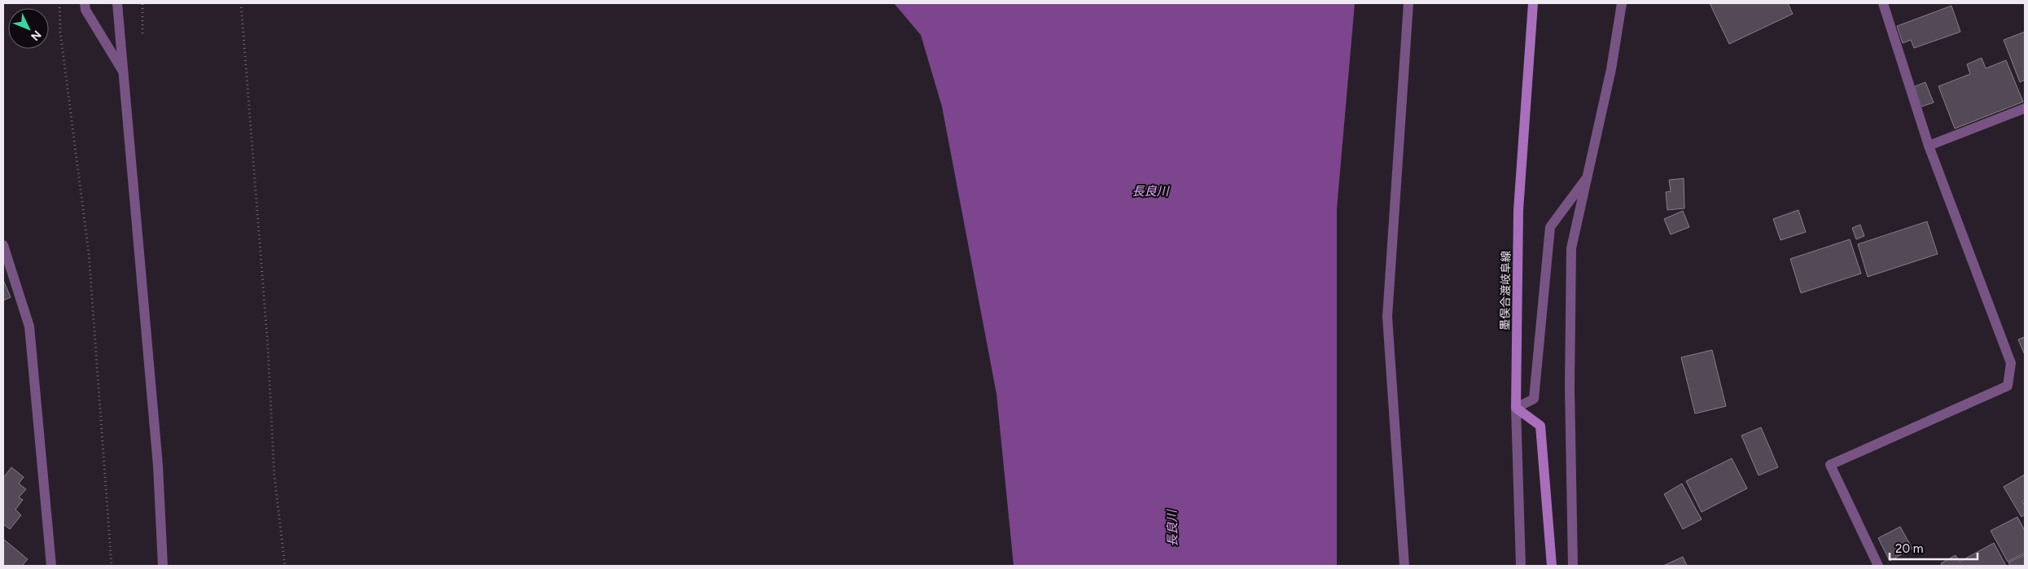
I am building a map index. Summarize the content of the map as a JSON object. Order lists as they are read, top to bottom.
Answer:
{
  "streets": {
    "main road": ["墨俣合渡岐阜線"]
  },
  "water": ["長良川"],
  "scale_bar": "20 m",
  "north": "bottom right"
}
